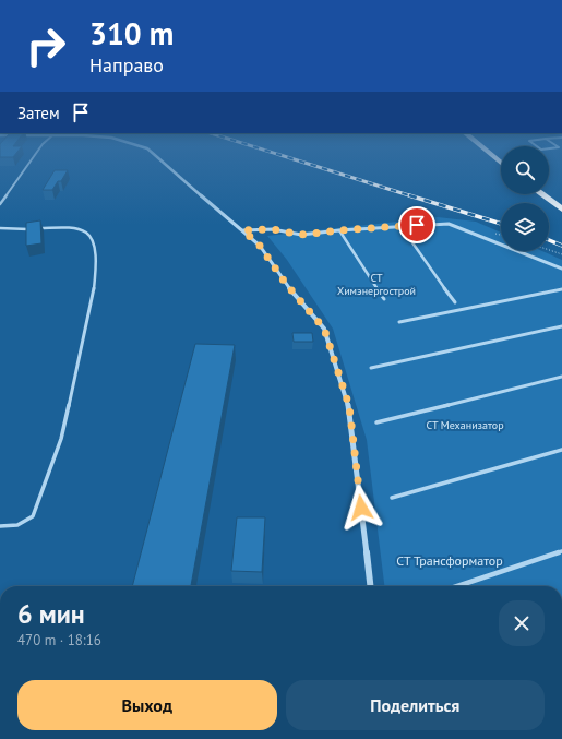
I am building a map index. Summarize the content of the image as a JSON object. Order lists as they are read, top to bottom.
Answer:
{
  "parks": ["СТ Химэнергострой", "СТ Механизатор", "СТ Трансформатор"],
  "page": {
    "turn": ["310 m", "Направо"],
    "then": "Затем",
    "heading": ["6 мин", "470 m · 18:16"],
    "buttons": ["Выход", "Поделиться"]
  }
}
